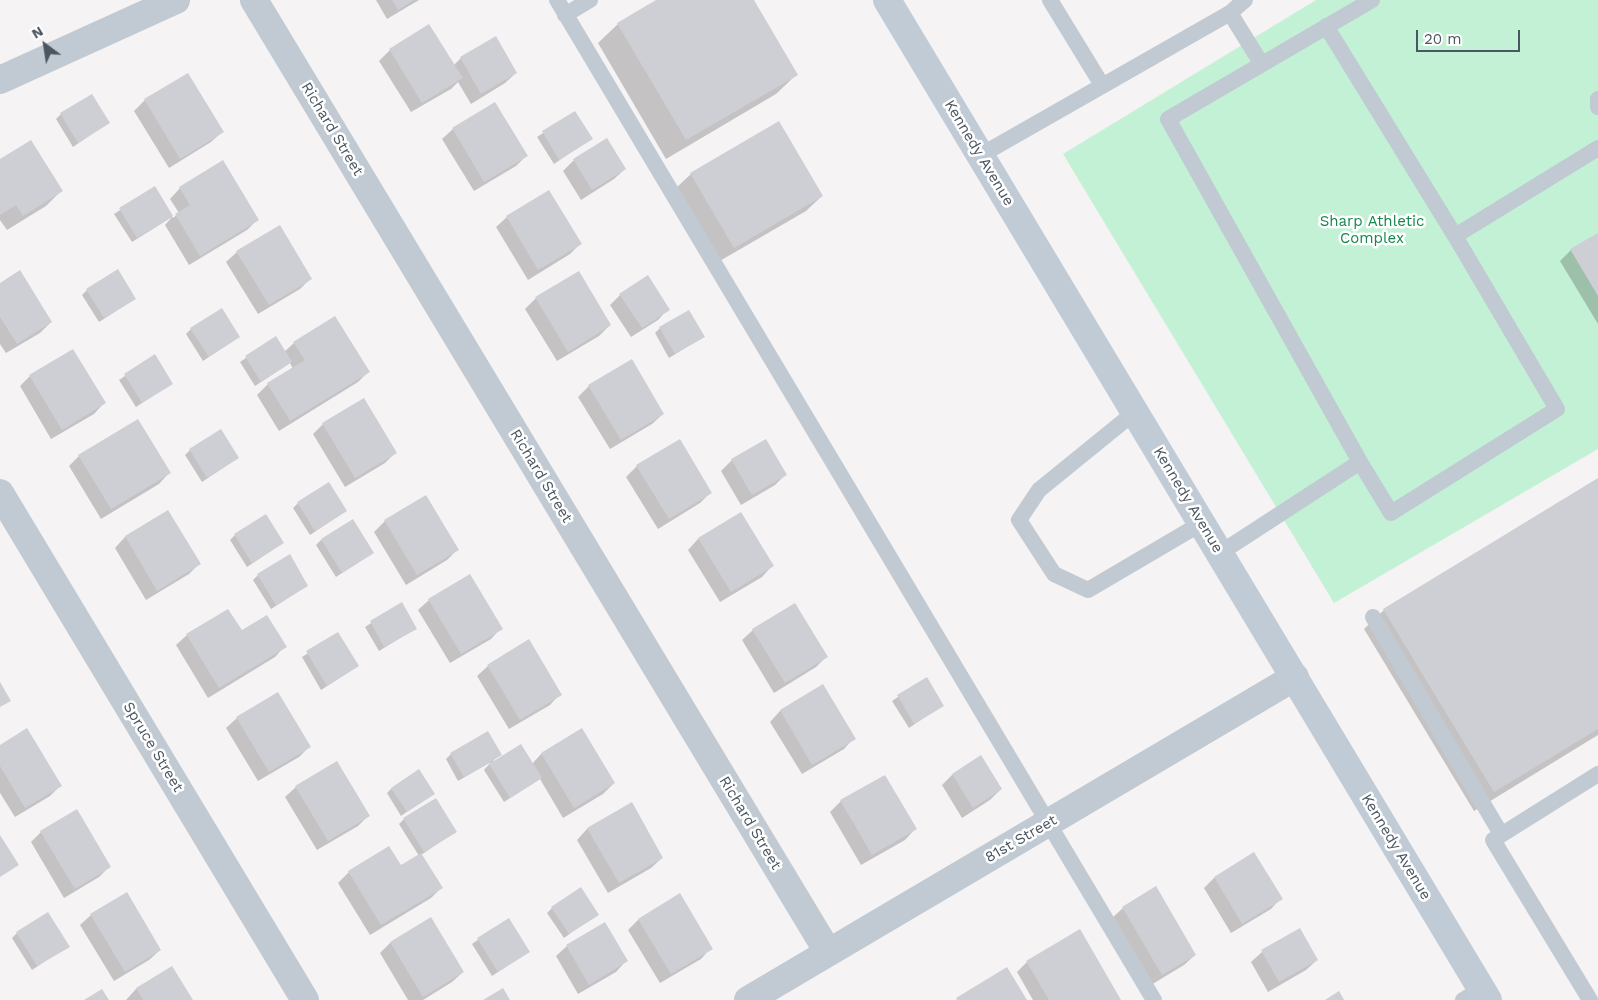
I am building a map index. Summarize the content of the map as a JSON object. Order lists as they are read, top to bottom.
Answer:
{
  "streets": {
    "street": [
      "Richard Street",
      "Kennedy Avenue",
      "Spruce Street",
      "81st Street"
    ]
  },
  "crossings": [
    ["Richard Street", "81st Street"],
    ["Kennedy Avenue", "81st Street"]
  ],
  "parks": ["Sharp Athletic Complex"],
  "scale_bar": "20 m",
  "north": "top left"
}
